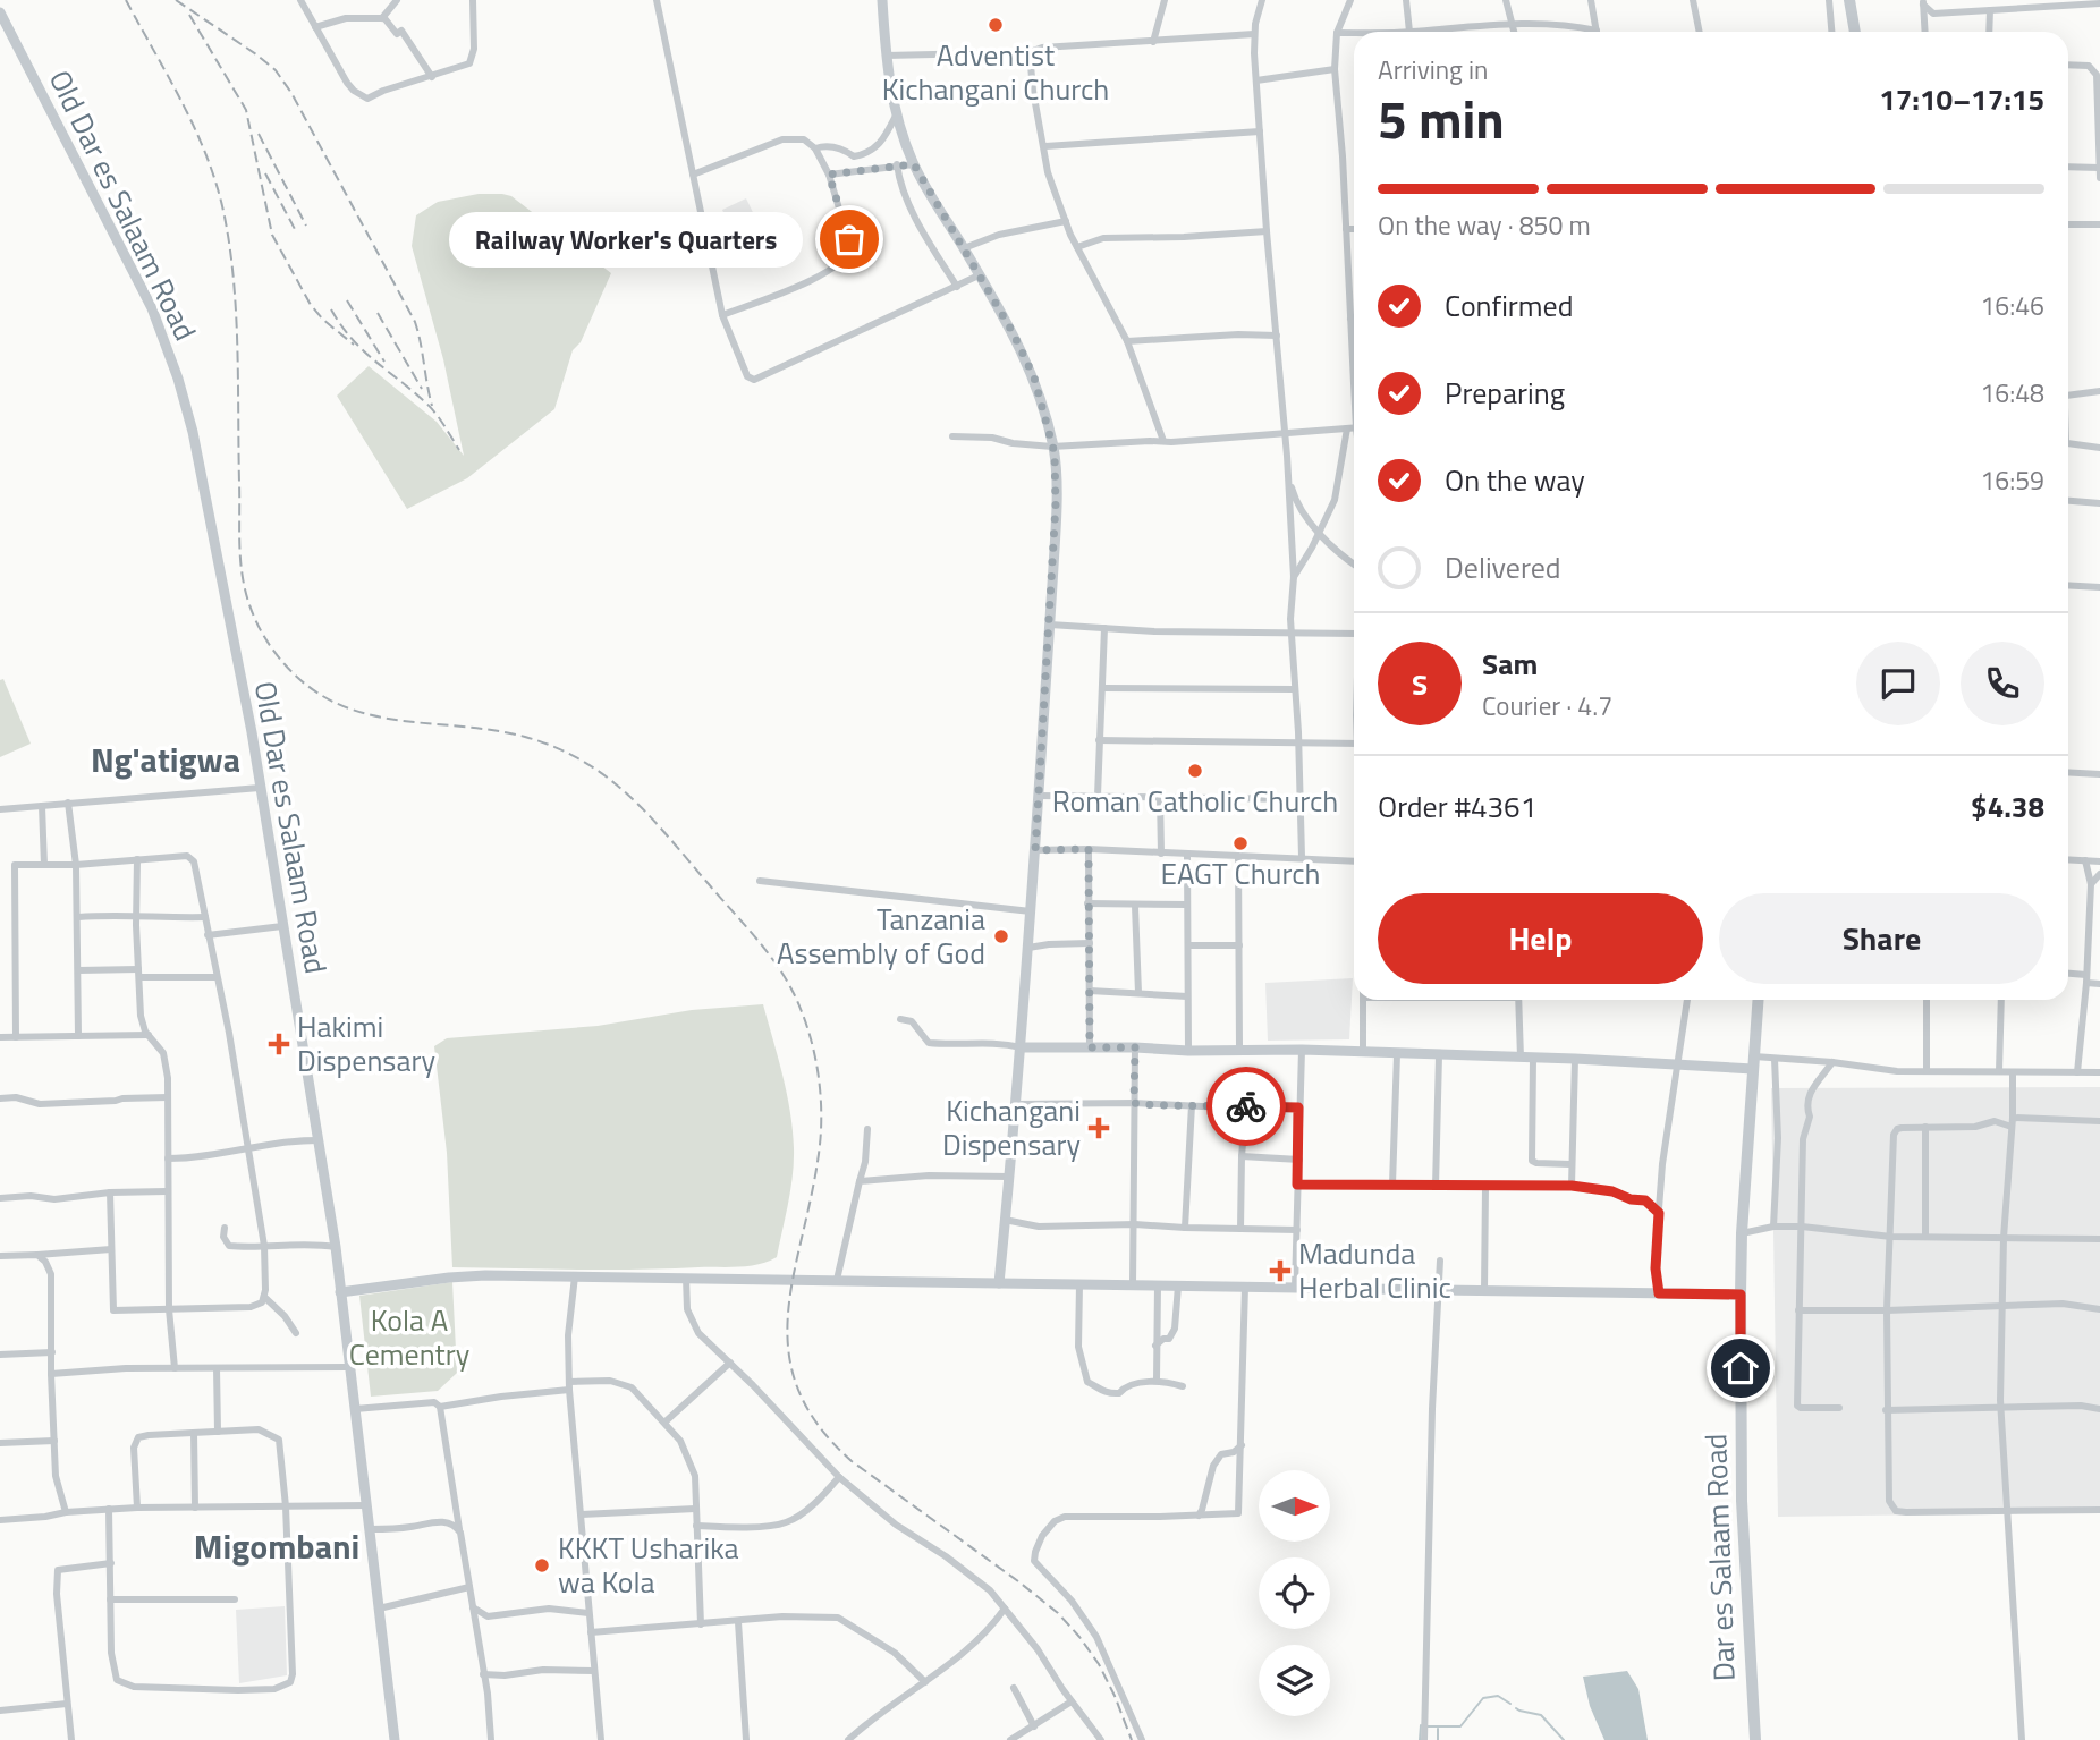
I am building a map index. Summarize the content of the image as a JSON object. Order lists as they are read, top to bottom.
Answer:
{
  "streets": {
    "highway": ["Dar es Salaam Road"],
    "street": ["Old Dar es Salaam Road"]
  },
  "districts": ["Ng'atigwa", "Migombani"],
  "parks": ["Kola A Cementry"],
  "places": {
    "other": [
      "Adventist Kichangani Church",
      "Railway Worker's Quarters",
      "Roman Catholic Church",
      "EAGT Church",
      "Tanzania Assembly of God",
      "KKKT Usharika wa Kola"
    ],
    "health": ["Hakimi Dispensary", "Kichangani Dispensary", "Madunda Herbal Clinic"]
  },
  "north": "right",
  "page": {
    "heading": ["5 min", "Arriving in", "17:10–17:15"],
    "panel": [
      "Sam",
      "Courier · 4.7",
      "Order #4361",
      "$4.38"
    ],
    "bar": "On the way · 850 m",
    "bubble": "Railway Worker's Quarters",
    "list": [
      ["Confirmed", "16:46"],
      ["Preparing", "16:48"],
      ["On the way", "16:59"],
      "Delivered"
    ],
    "round": "S",
    "buttons": ["Help", "Share"]
  }
}
